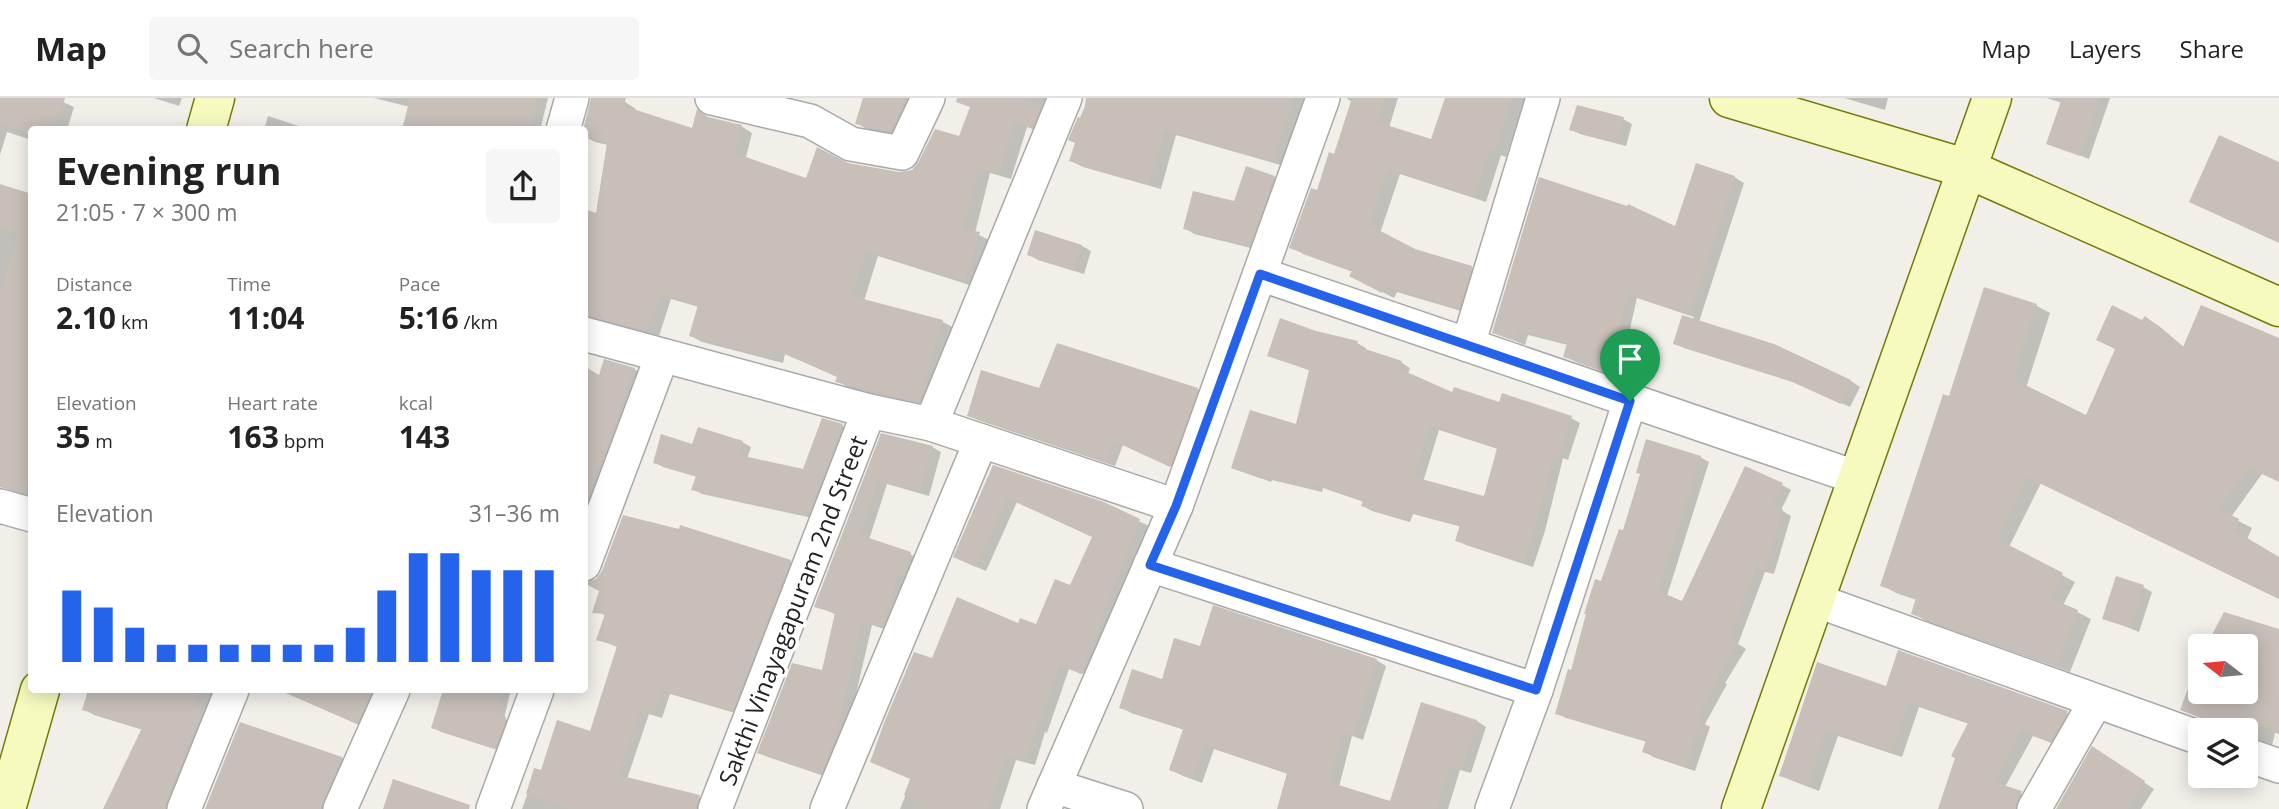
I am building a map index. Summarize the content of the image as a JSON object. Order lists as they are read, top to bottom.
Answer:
{
  "streets": {
    "street": ["Sakthi Vinayagapuram 2nd Street"]
  },
  "north": "left",
  "page": {
    "header": "Map",
    "search": "Search here",
    "nav": ["Map", "Layers", "Share"],
    "heading": ["Evening run", "21:05 · 7 × 300 m"],
    "stats": [
      ["Distance", "2.10 km"],
      ["Time", "11:04"],
      ["Pace", "5:16 /km"],
      ["Elevation", "35 m"],
      ["Heart rate", "163 bpm"],
      ["kcal", "143"]
    ],
    "chart": ["Elevation", "31–36 m"]
  }
}
